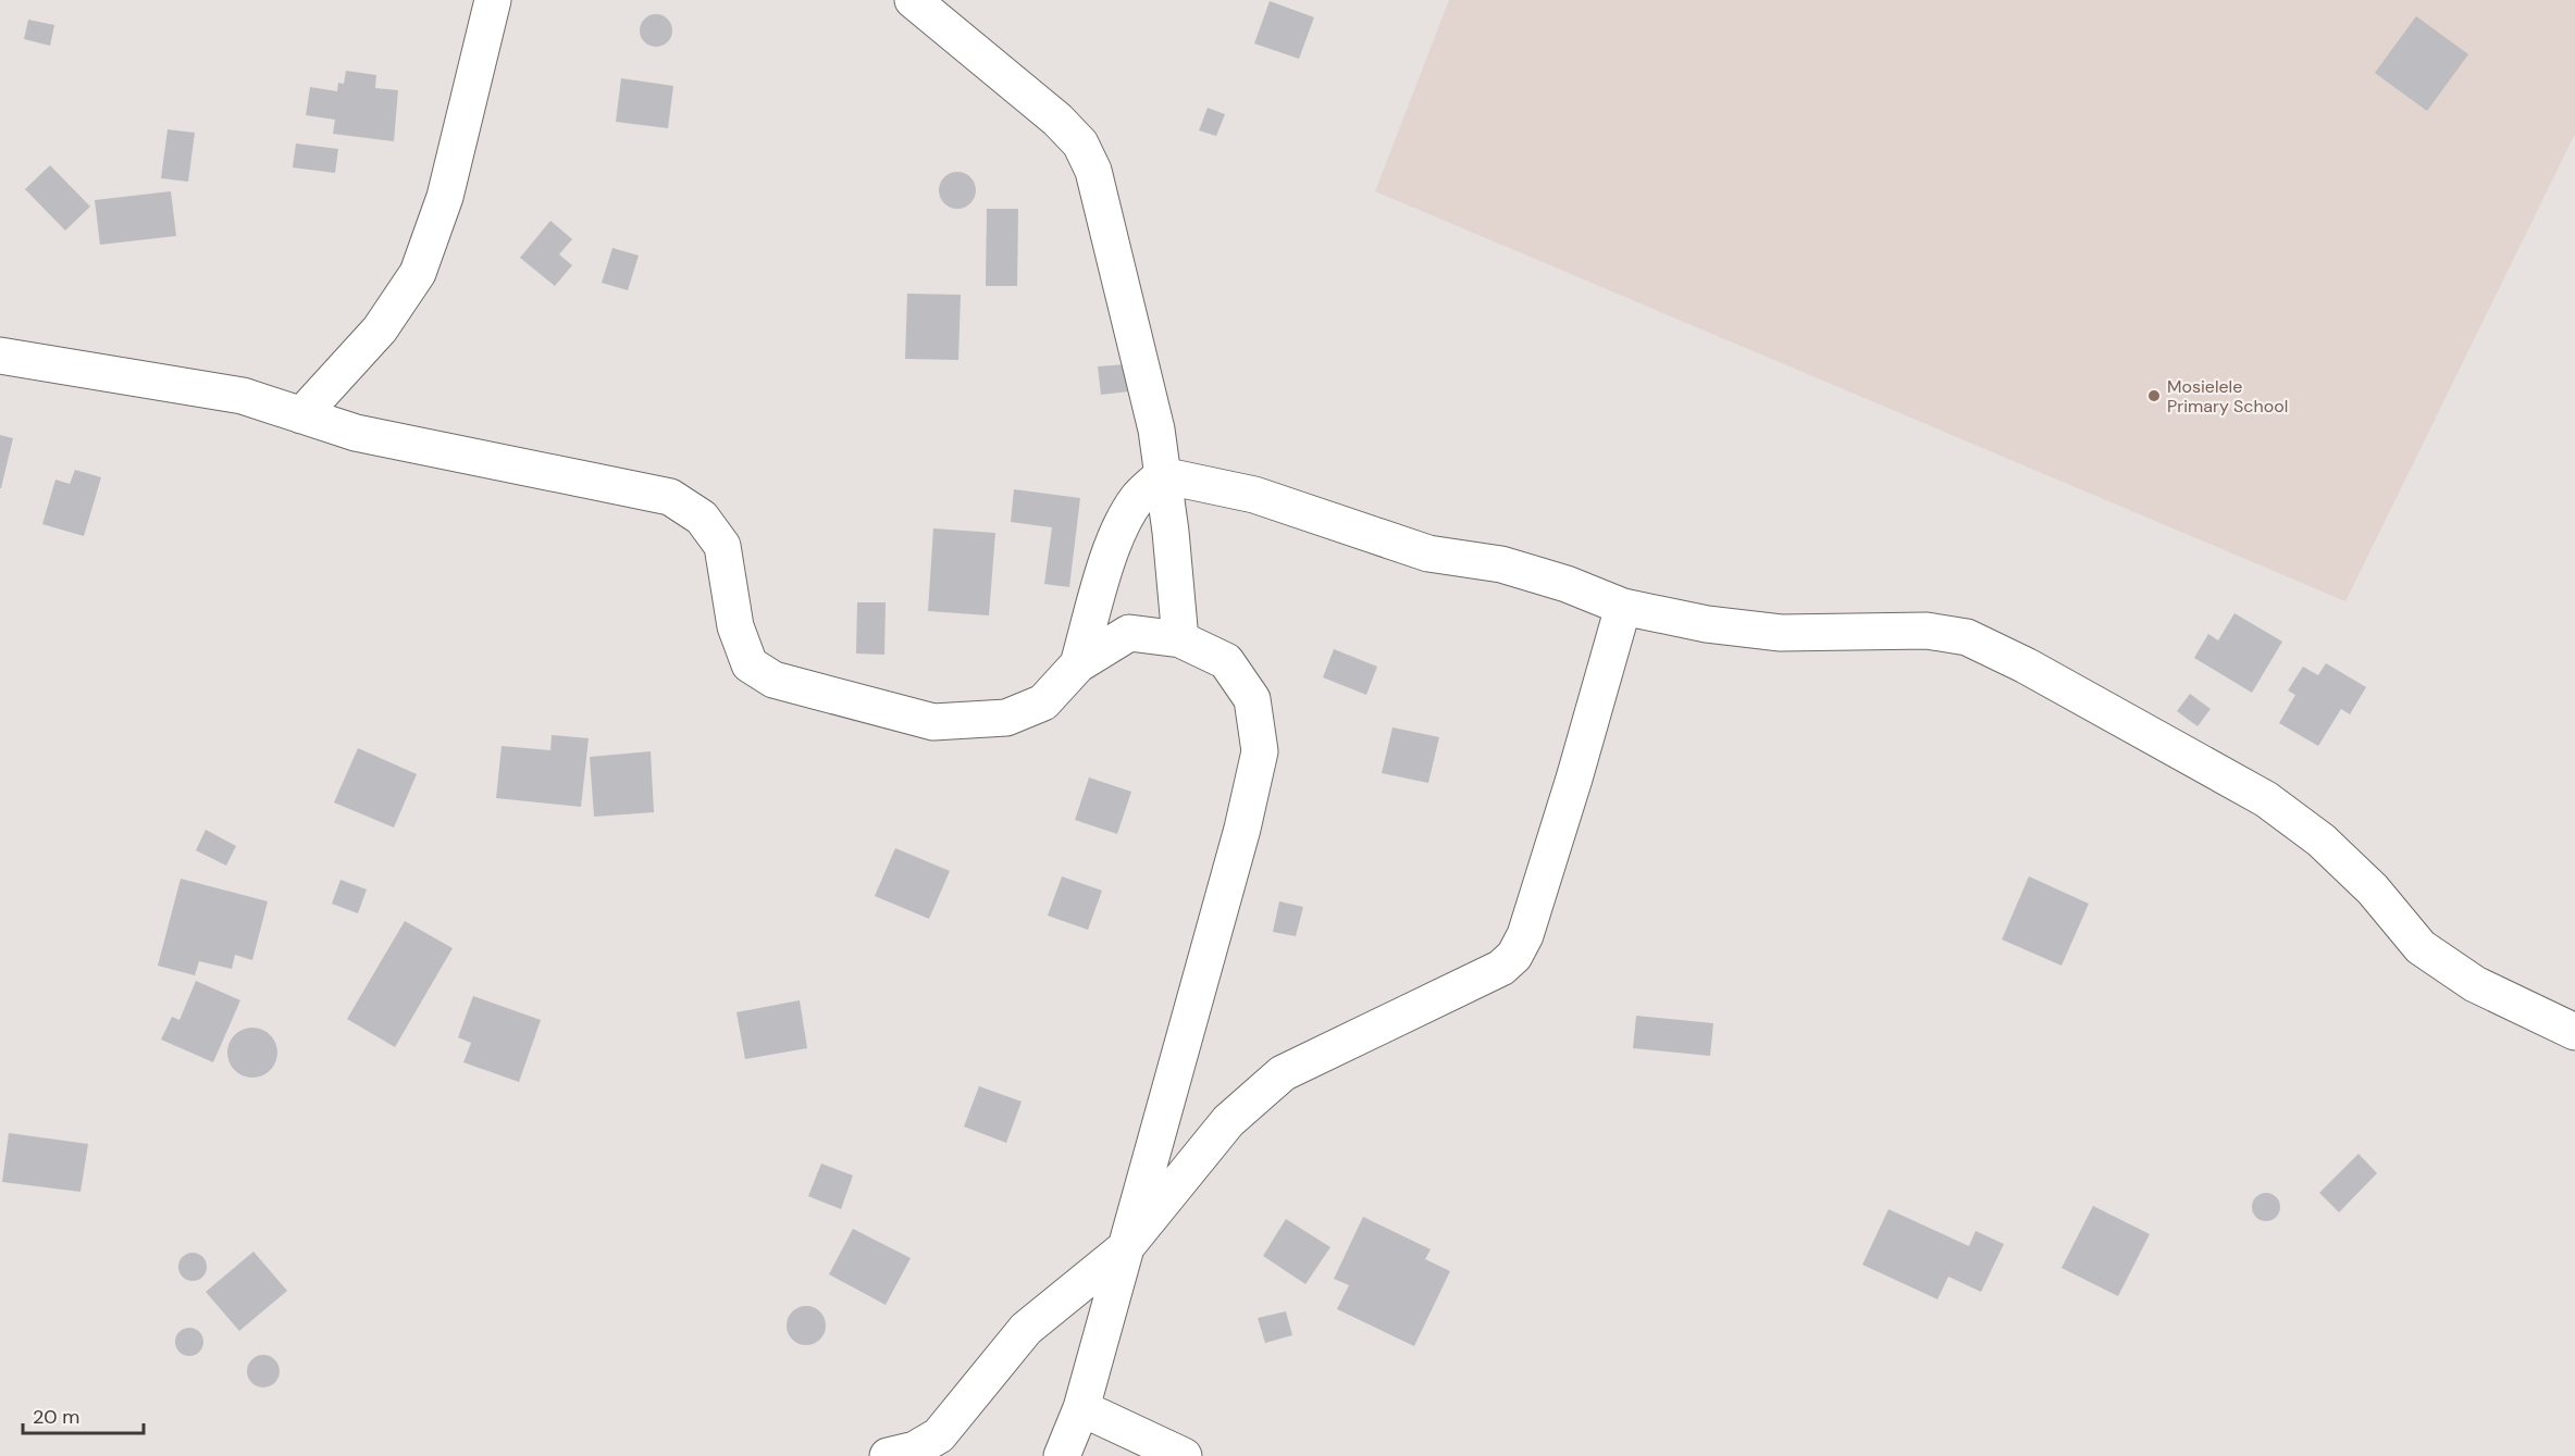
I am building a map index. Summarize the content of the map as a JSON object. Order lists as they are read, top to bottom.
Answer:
{
  "places": ["Mosielele Primary School"],
  "scale_bar": "20 m"
}
